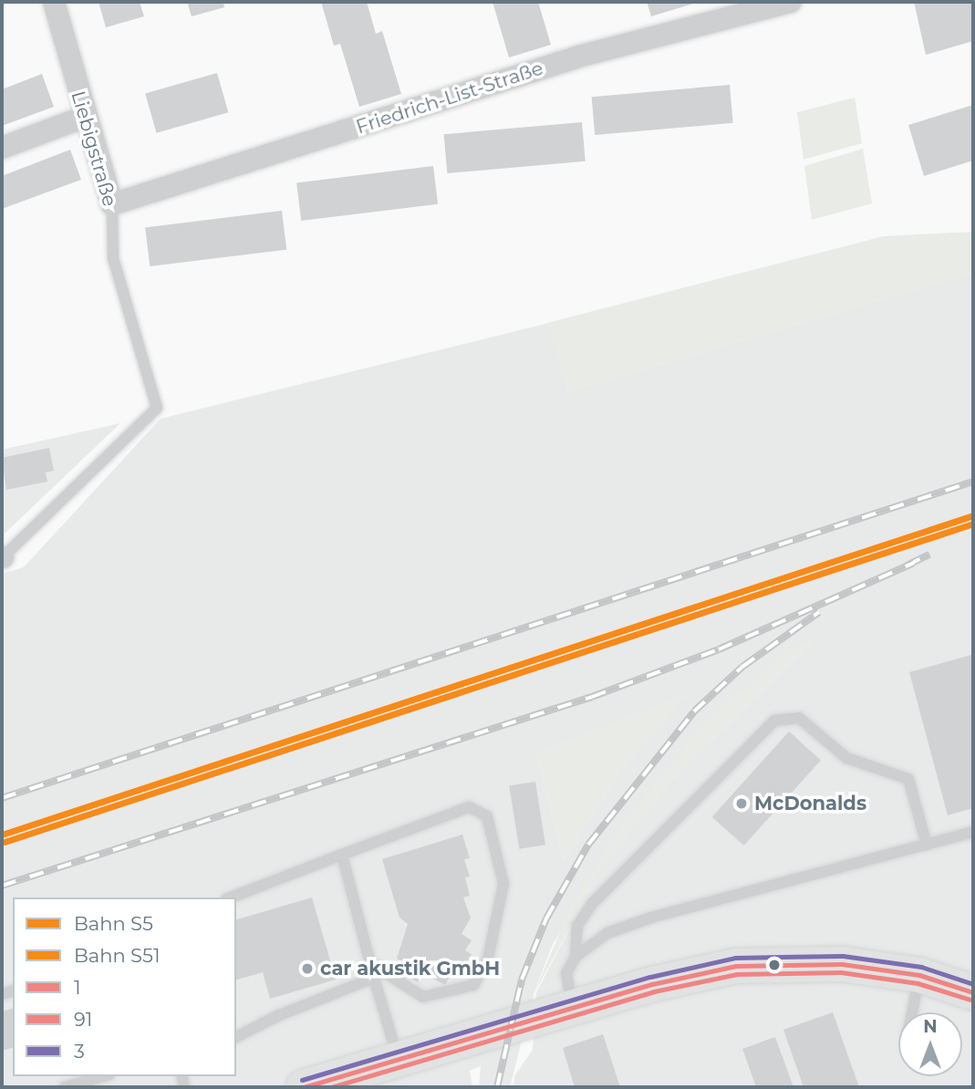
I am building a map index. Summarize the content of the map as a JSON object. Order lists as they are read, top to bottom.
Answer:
{
  "streets": {
    "street": ["Friedrich-List-Straße", "Liebigstraße"]
  },
  "crossings": [
    ["Friedrich-List-Straße", "Liebigstraße"]
  ],
  "places": ["McDonalds", "car akustik GmbH"],
  "lines": [
    "rail line S5",
    "rail line S51",
    "transit line 3",
    "transit line 1",
    "transit line 91"
  ],
  "legend": [
    "Bahn S5",
    "Bahn S51",
    "1",
    "91",
    "3"
  ],
  "north": "top"
}
